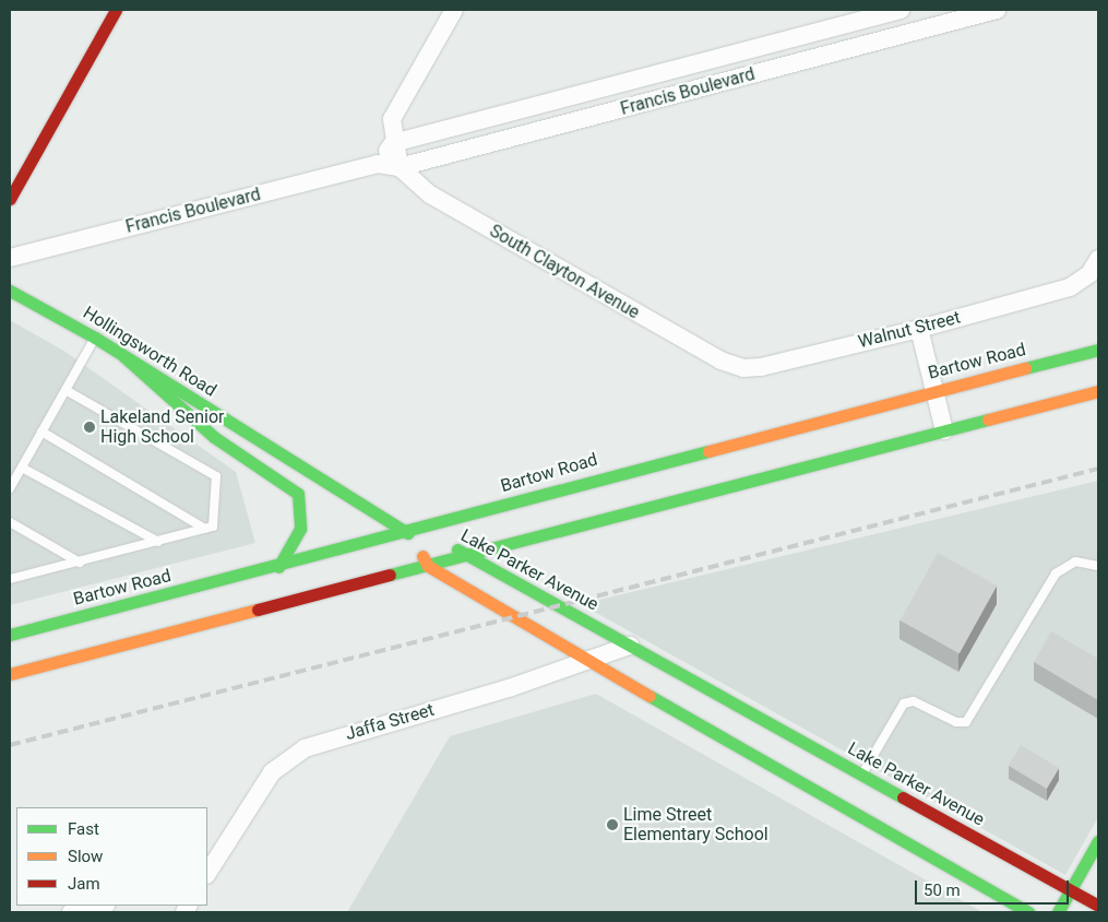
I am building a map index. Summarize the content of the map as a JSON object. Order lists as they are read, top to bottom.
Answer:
{
  "streets": {
    "main road": ["Hollingsworth Road", "Bartow Road", "Lake Parker Avenue"],
    "street": [
      "Francis Boulevard",
      "South Clayton Avenue",
      "Walnut Street",
      "Jaffa Street"
    ]
  },
  "crossings": [
    ["Francis Boulevard", "South Clayton Avenue"],
    ["South Clayton Avenue", "Walnut Street"],
    ["Hollingsworth Road", "Bartow Road"],
    ["Lake Parker Avenue", "Jaffa Street"]
  ],
  "places": ["Lakeland Senior High School", "Lime Street Elementary School"],
  "legend": ["Fast", "Slow", "Jam"],
  "scale_bar": "50 m"
}
